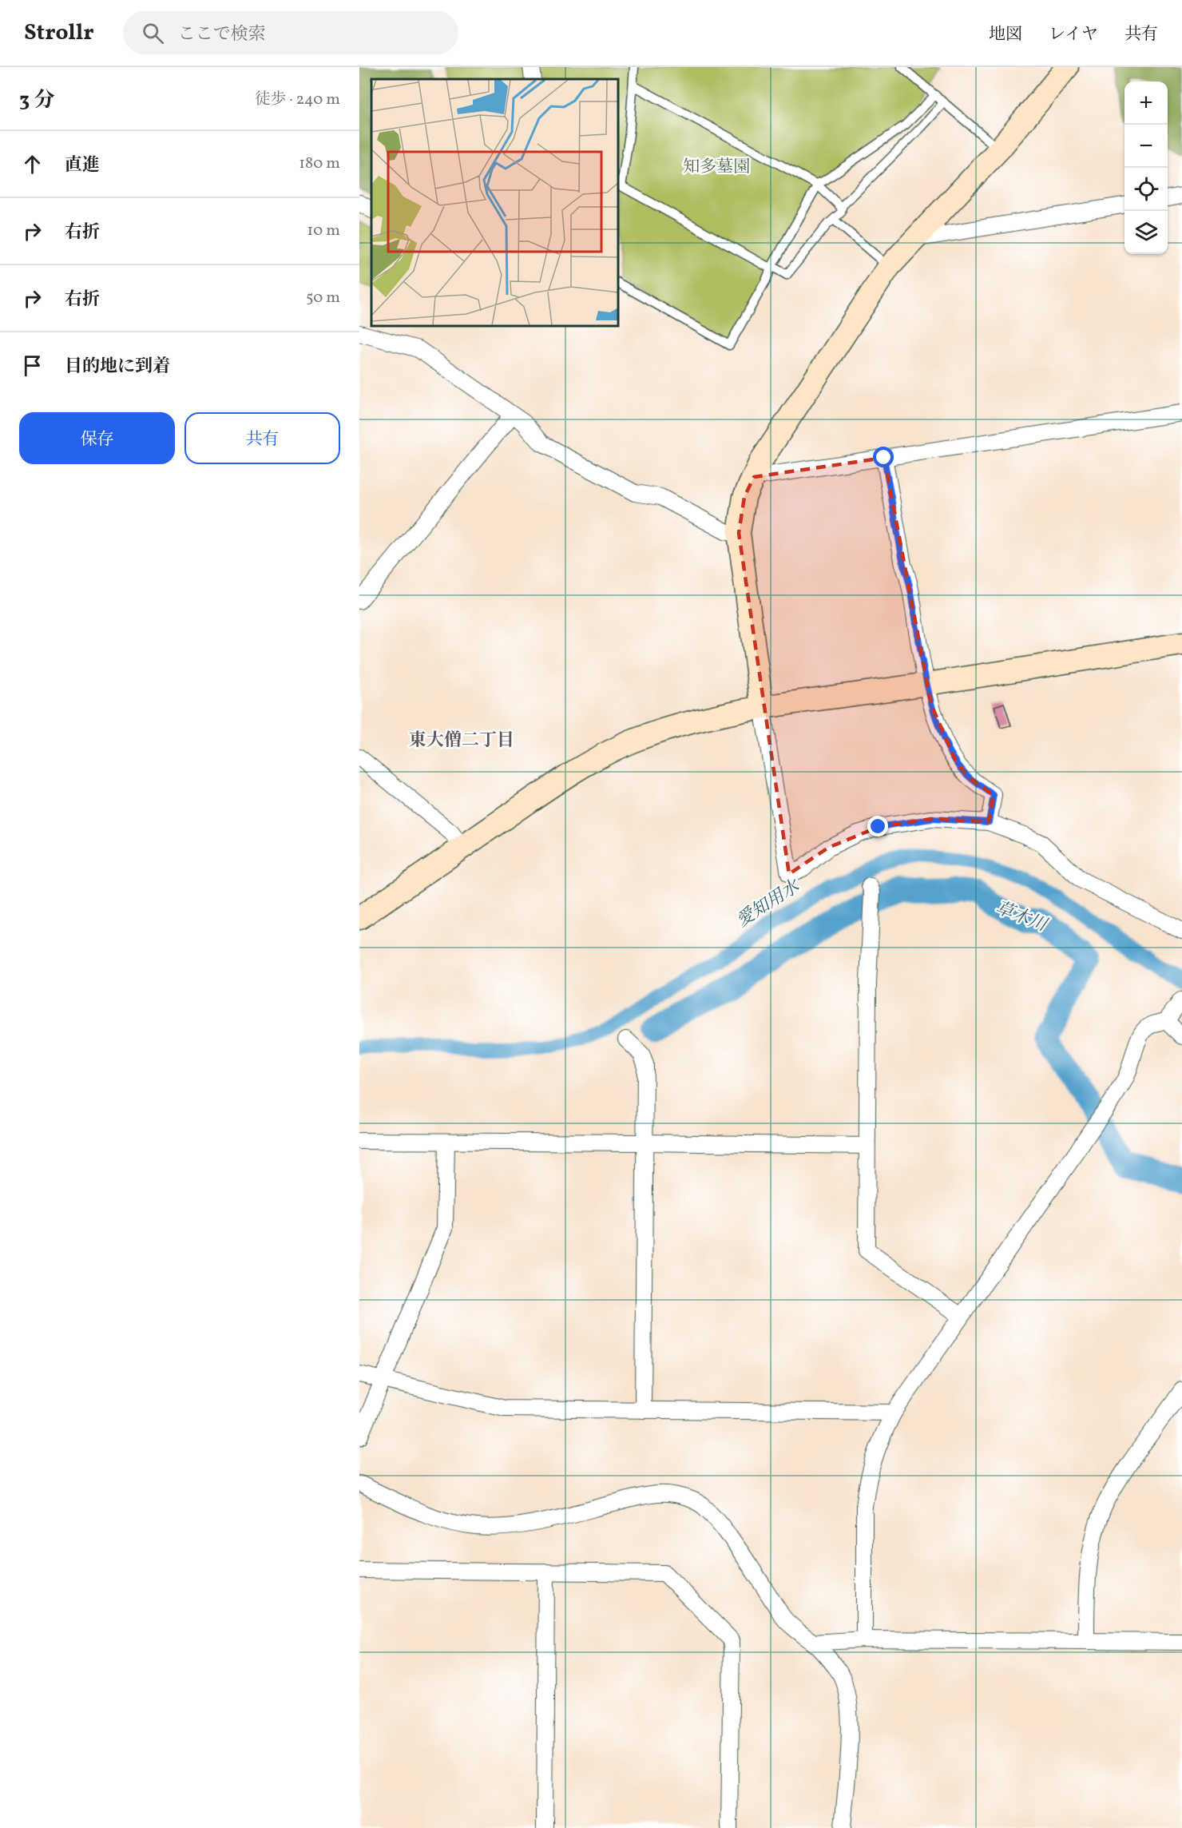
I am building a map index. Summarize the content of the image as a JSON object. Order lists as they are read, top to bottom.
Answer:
{
  "districts": ["東大僧二丁目"],
  "water": ["愛知用水", "草木川"],
  "parks": ["知多墓園"],
  "page": {
    "header": "Strollr",
    "search": "ここで検索",
    "nav": ["地図", "レイヤ", "共有"],
    "heading": ["3 分", "徒歩 · 240 m"],
    "map_buttons": ["+", "−"],
    "list": [
      ["直進", "180 m"],
      ["右折", "10 m"],
      ["右折", "50 m"],
      "目的地に到着"
    ],
    "buttons": ["保存", "共有"]
  }
}
